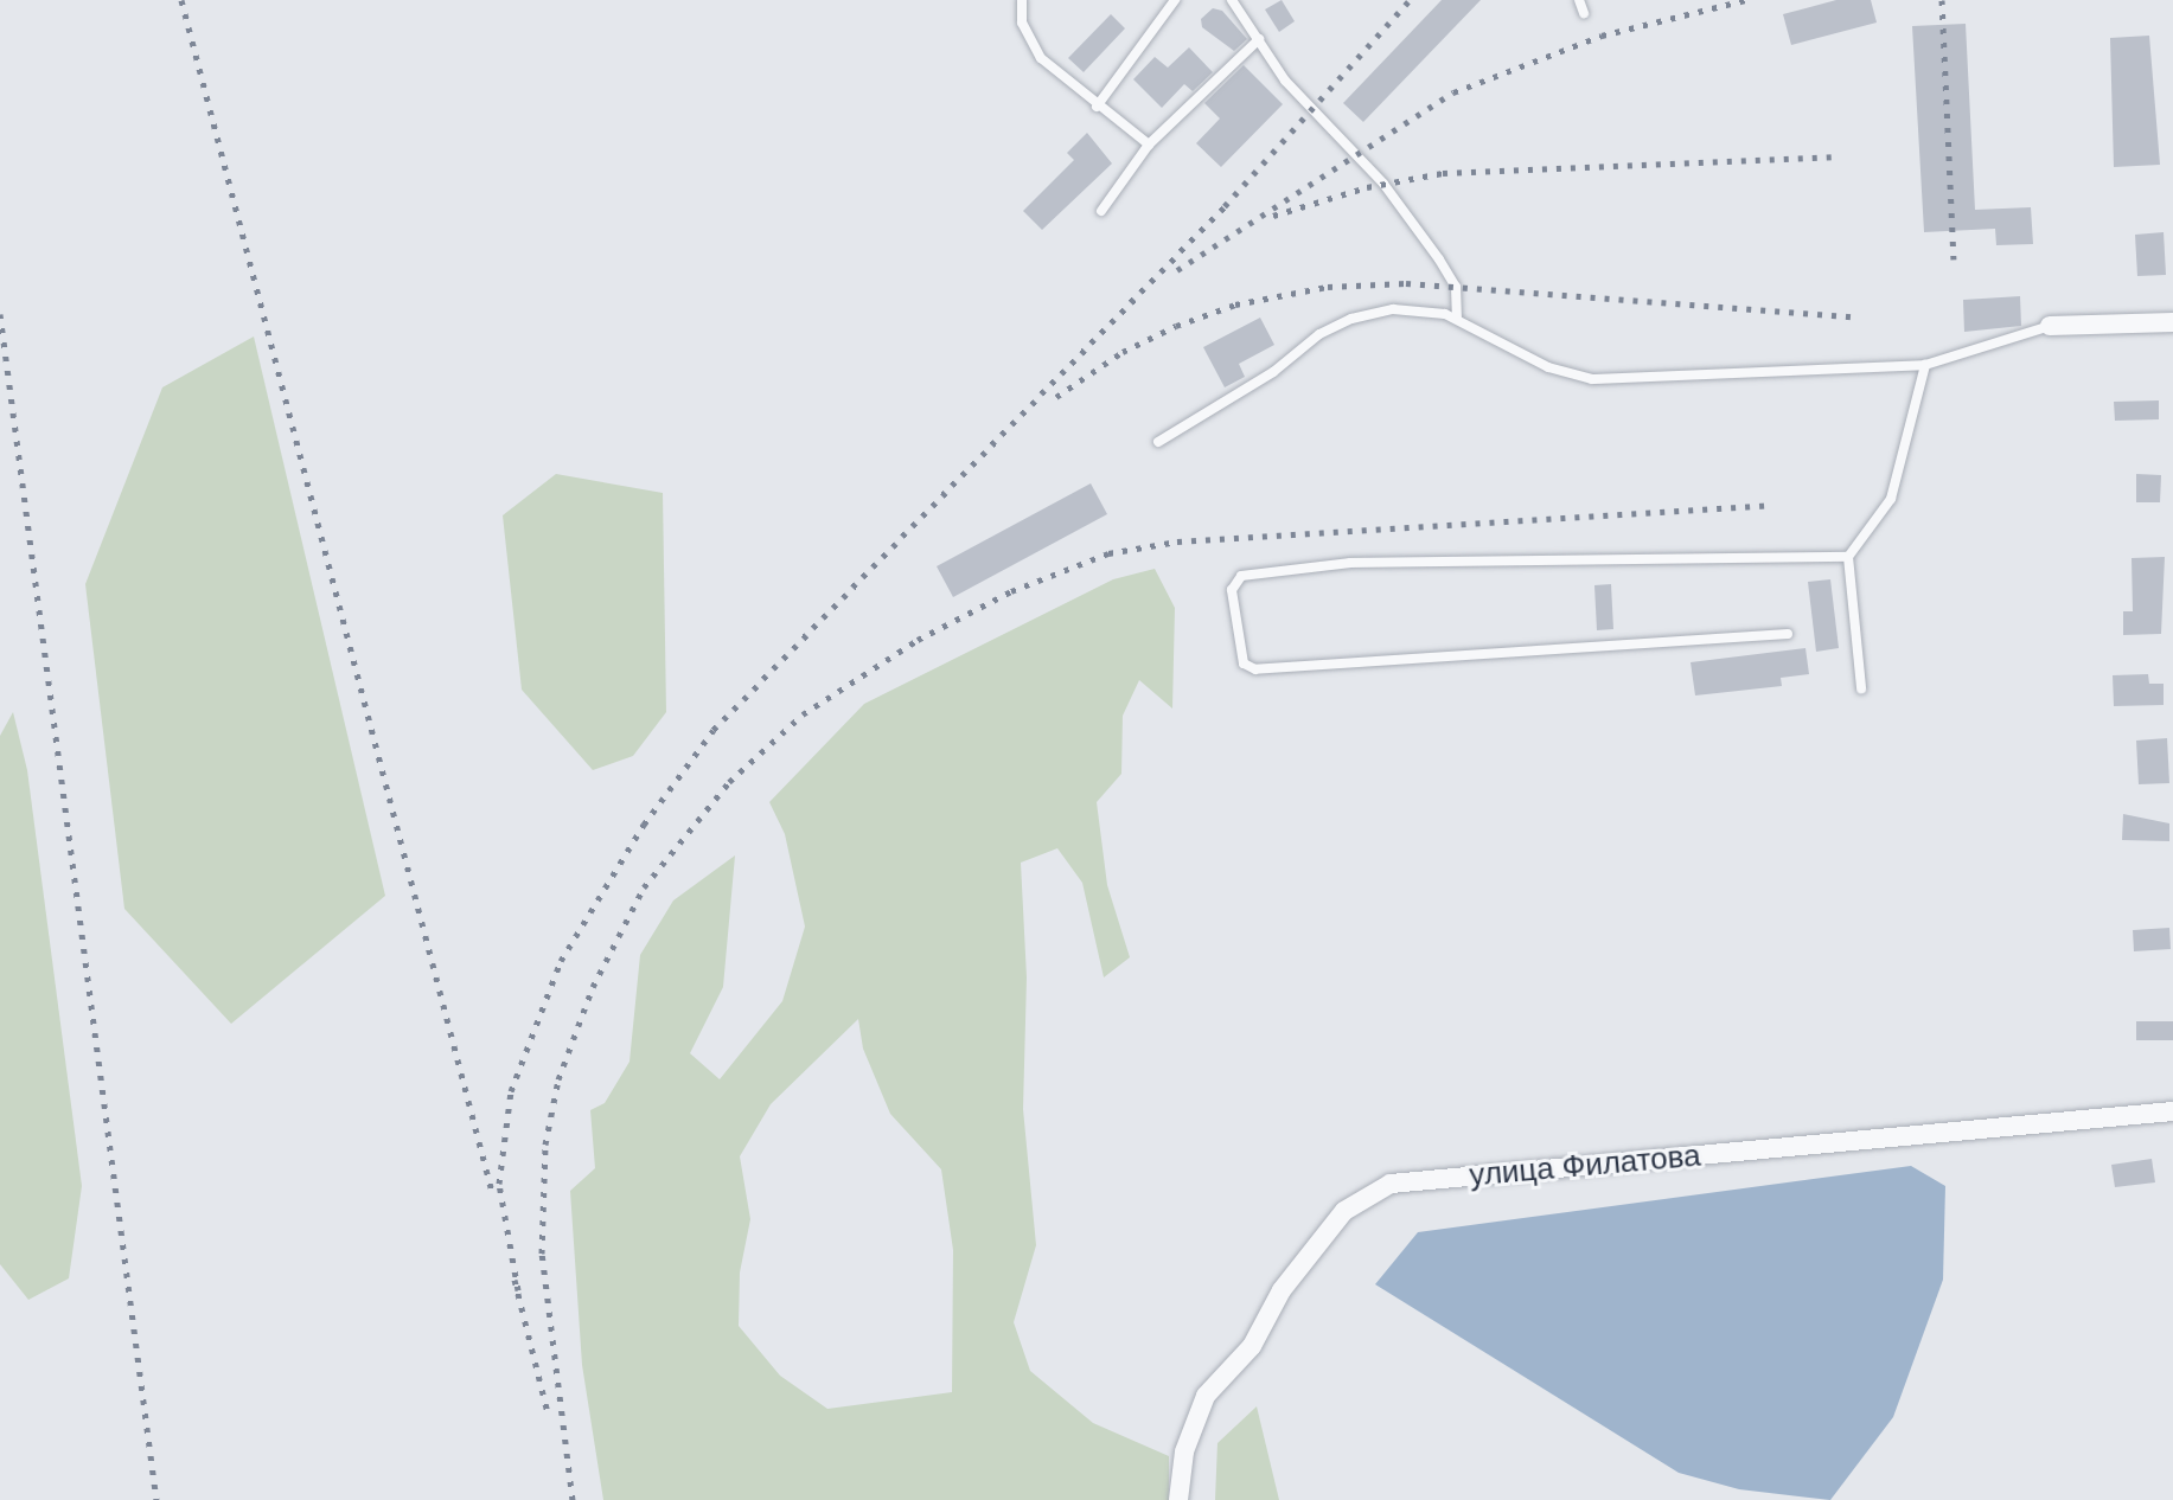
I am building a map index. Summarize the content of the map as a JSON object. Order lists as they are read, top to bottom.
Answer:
{
  "streets": {
    "street": ["улица Филатова"]
  }
}
